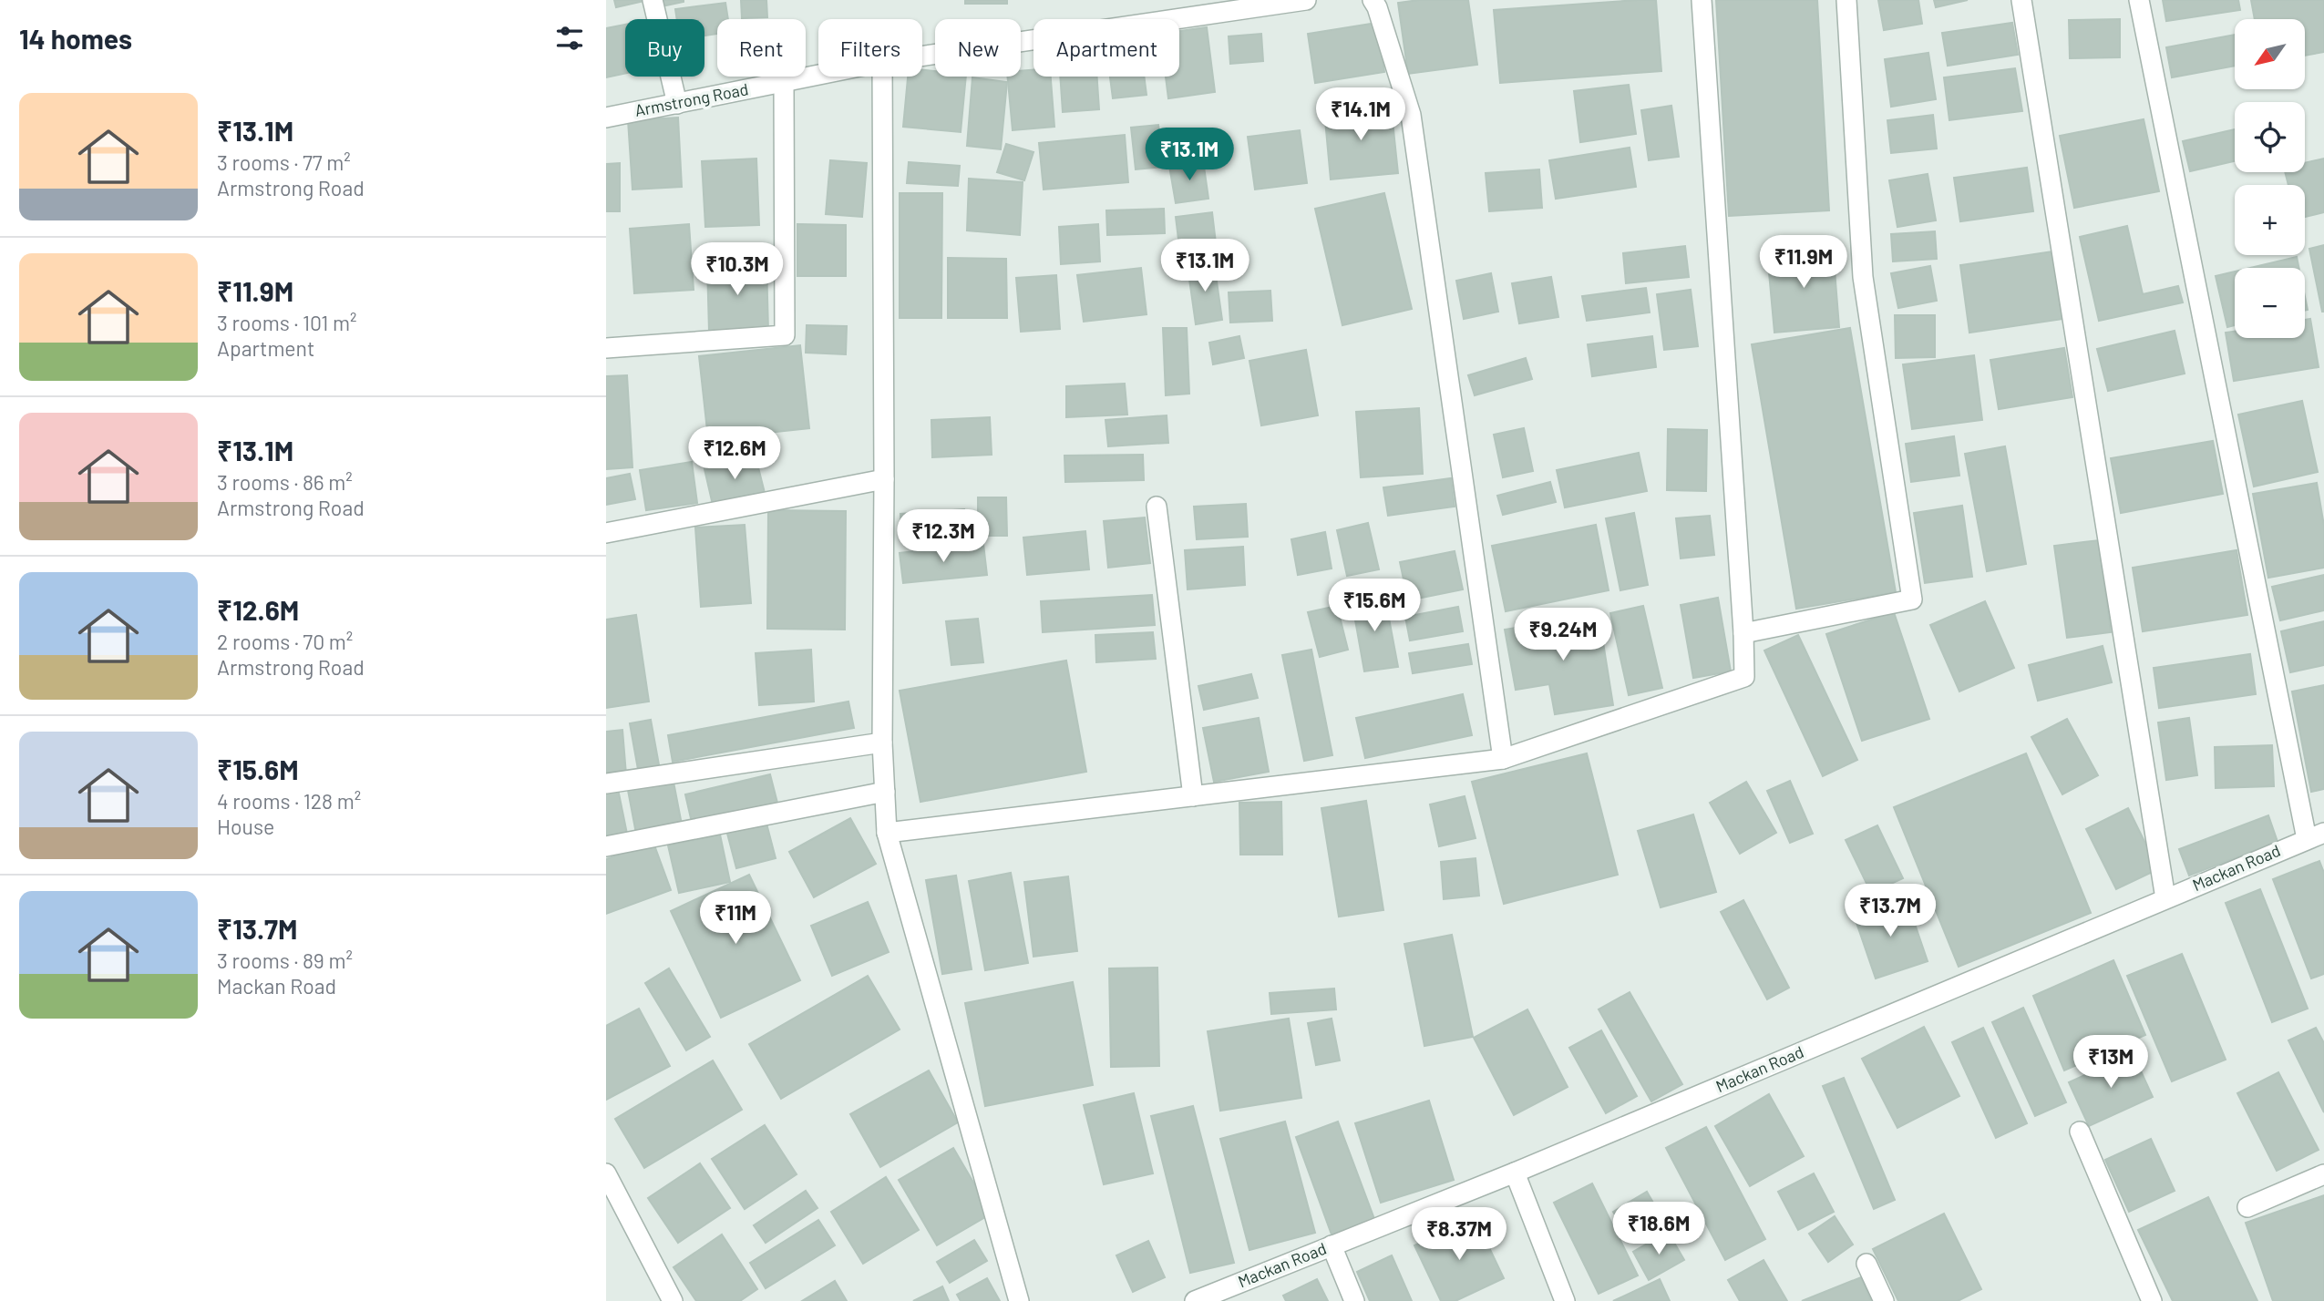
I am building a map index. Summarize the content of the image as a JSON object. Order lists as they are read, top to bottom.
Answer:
{
  "streets": {
    "street": ["Armstrong Road", "Mackan Road"]
  },
  "north": "bottom left",
  "page": {
    "heading": "14 homes",
    "map_buttons": ["+", "−"],
    "chip": [
      "Buy",
      "Rent",
      "Filters",
      "New",
      "Apartment"
    ],
    "list": [
      {
        "name": "₹13.1M",
        "note": "3 rooms · 77 m² · Armstrong Road"
      },
      {
        "name": "₹11.9M",
        "note": "3 rooms · 101 m² · Apartment"
      },
      {
        "name": "₹13.1M",
        "note": "3 rooms · 86 m² · Armstrong Road"
      },
      {
        "name": "₹12.6M",
        "note": "2 rooms · 70 m² · Armstrong Road"
      },
      {
        "name": "₹15.6M",
        "note": "4 rooms · 128 m² · House"
      },
      {
        "name": "₹13.7M",
        "note": "3 rooms · 89 m² · Mackan Road"
      }
    ],
    "price": [
      "₹14.1M",
      "₹13.1M",
      "₹11.9M",
      "₹13.1M",
      "₹10.3M",
      "₹12.6M",
      "₹12.3M",
      "₹15.6M",
      "₹9.24M",
      "₹13.7M",
      "₹11M",
      "₹13M",
      "₹18.6M",
      "₹8.37M"
    ]
  }
}
